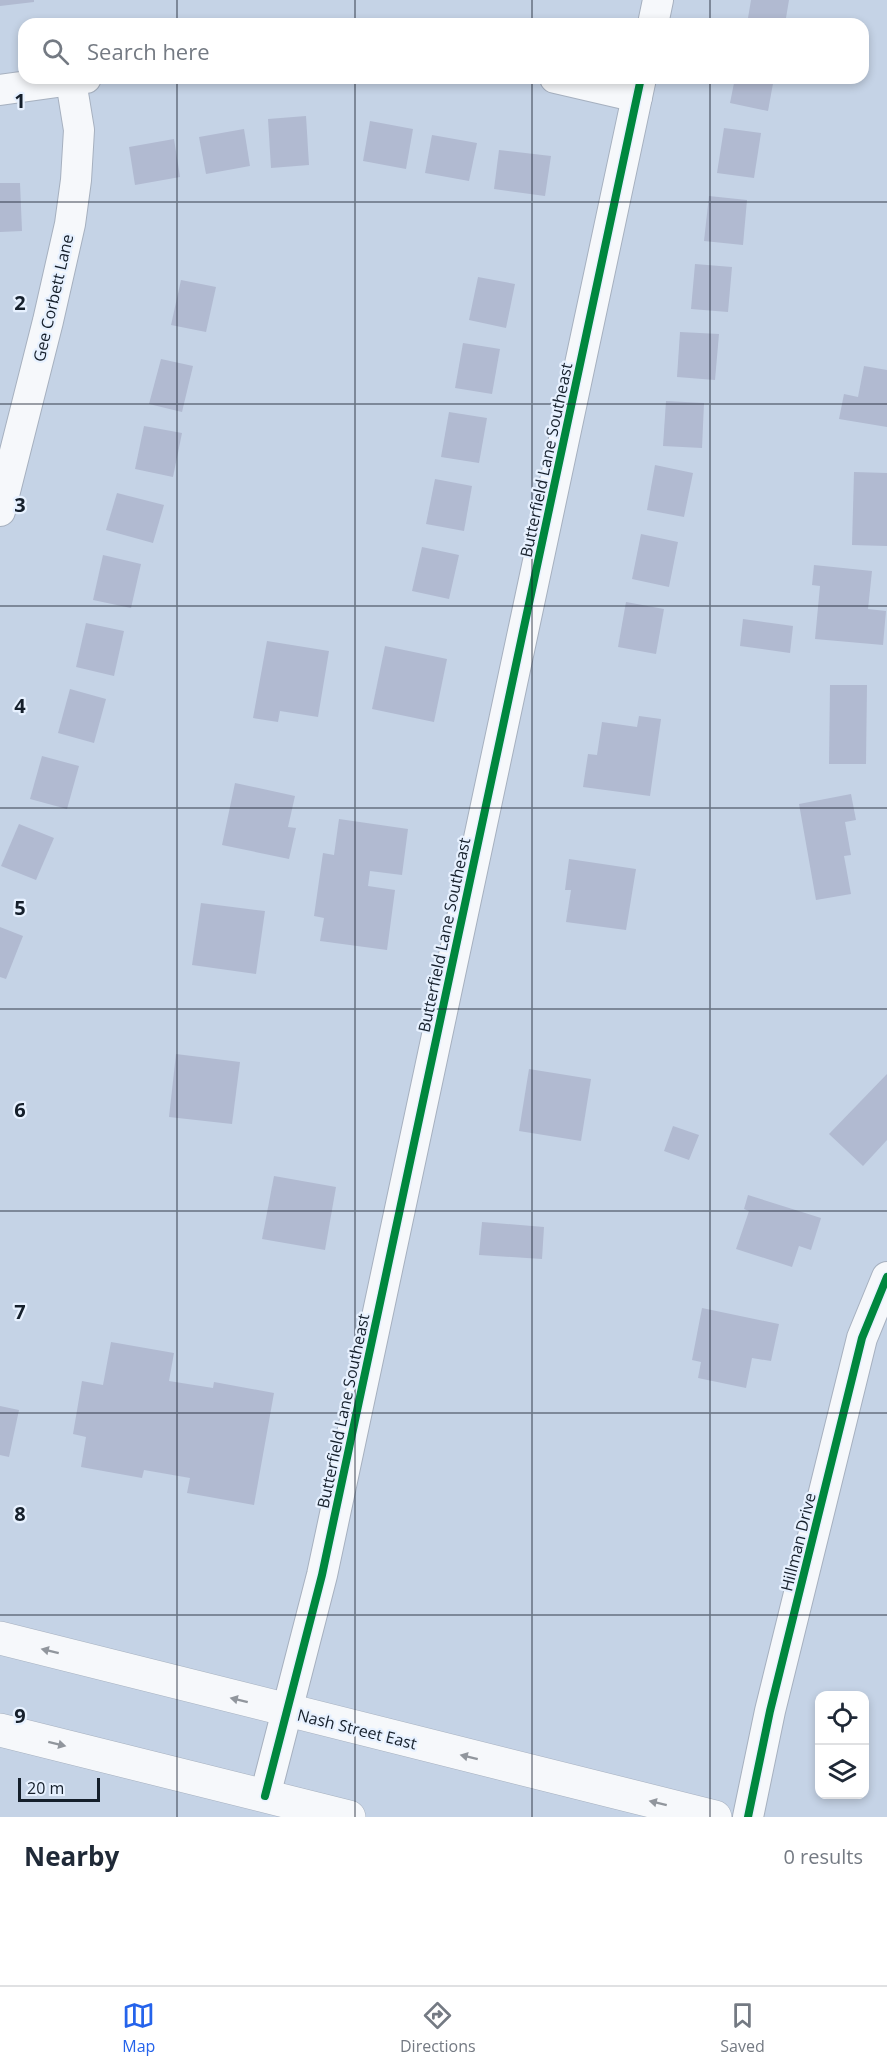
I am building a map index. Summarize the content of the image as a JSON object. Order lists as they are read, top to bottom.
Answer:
{
  "streets": {
    "main road": ["Nash Street East"],
    "street": ["Gee Corbett Lane", "Butterfield Lane Southeast", "Hillman Drive"]
  },
  "crossings": [
    ["Butterfield Lane Southeast", "Nash Street East"]
  ],
  "scale_bar": "20 m",
  "page": {
    "search": "Search here",
    "scale": "20 m",
    "heading": ["Nearby", "0 results"],
    "nav": ["Map", "Directions", "Saved"]
  },
  "grid": {
    "rows": [
      "1",
      "2",
      "3",
      "4",
      "5",
      "6",
      "7",
      "8",
      "9"
    ]
  }
}
